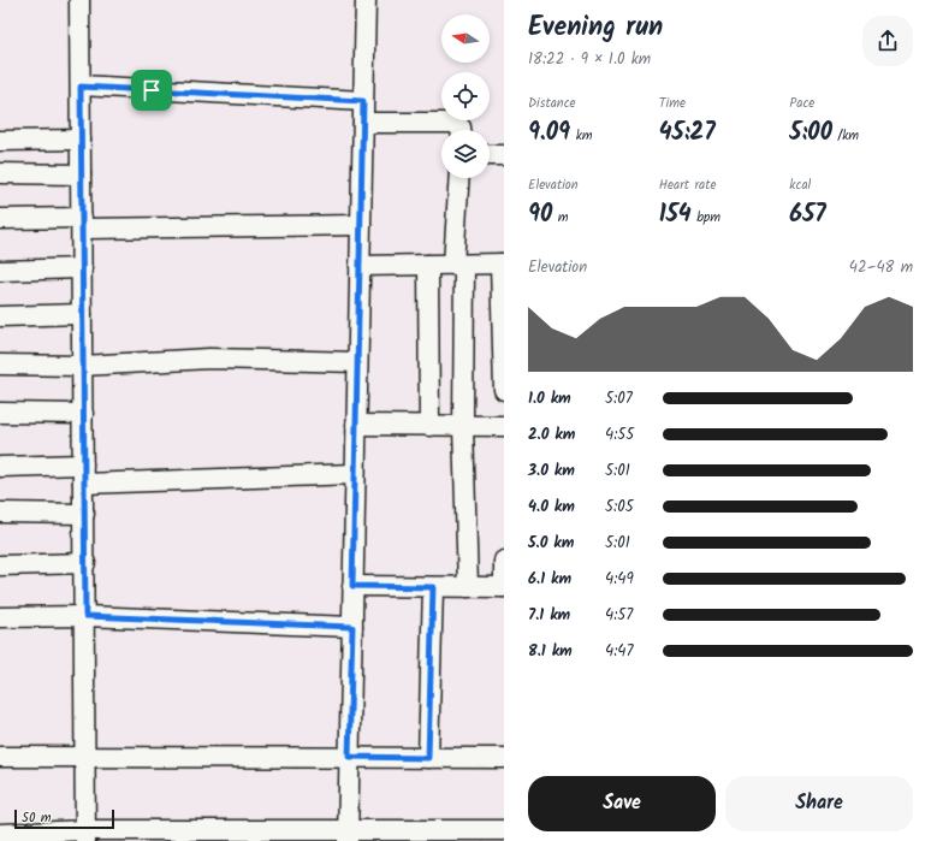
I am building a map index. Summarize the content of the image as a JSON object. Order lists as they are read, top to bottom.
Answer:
{
  "scale_bar": "50 m",
  "north": "left",
  "page": {
    "heading": ["Evening run", "18:22 · 9 × 1.0 km"],
    "stats": [
      ["Distance", "9.09 km"],
      ["Time", "45:27"],
      ["Pace", "5:00 /km"],
      ["Elevation", "90 m"],
      ["Heart rate", "154 bpm"],
      ["kcal", "657"]
    ],
    "chart": ["Elevation", "42–48 m"],
    "list": [
      {
        "name": "1.0 km",
        "note": "5:07"
      },
      {
        "name": "2.0 km",
        "note": "4:55"
      },
      {
        "name": "3.0 km",
        "note": "5:01"
      },
      {
        "name": "4.0 km",
        "note": "5:05"
      },
      {
        "name": "5.0 km",
        "note": "5:01"
      },
      {
        "name": "6.1 km",
        "note": "4:49"
      },
      {
        "name": "7.1 km",
        "note": "4:57"
      },
      {
        "name": "8.1 km",
        "note": "4:47"
      }
    ],
    "buttons": ["Save", "Share"],
    "scale": "50 m"
  }
}
